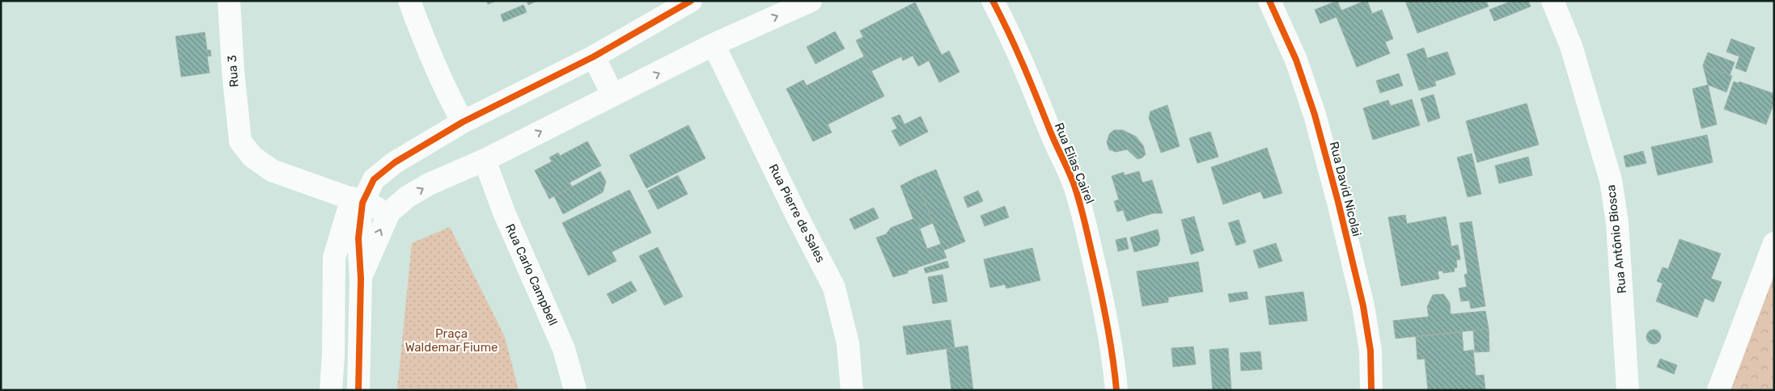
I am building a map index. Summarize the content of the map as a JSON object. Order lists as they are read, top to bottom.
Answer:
{
  "streets": {
    "street": [
      "Rua 3",
      "Rua Elias Cairel",
      "Rua David Nicolai",
      "Rua Pierre de Sales",
      "Rua Antônio Biosca",
      "Rua Carlo Campbell"
    ]
  },
  "parks": ["Praça Waldemar Fiume"]
}
